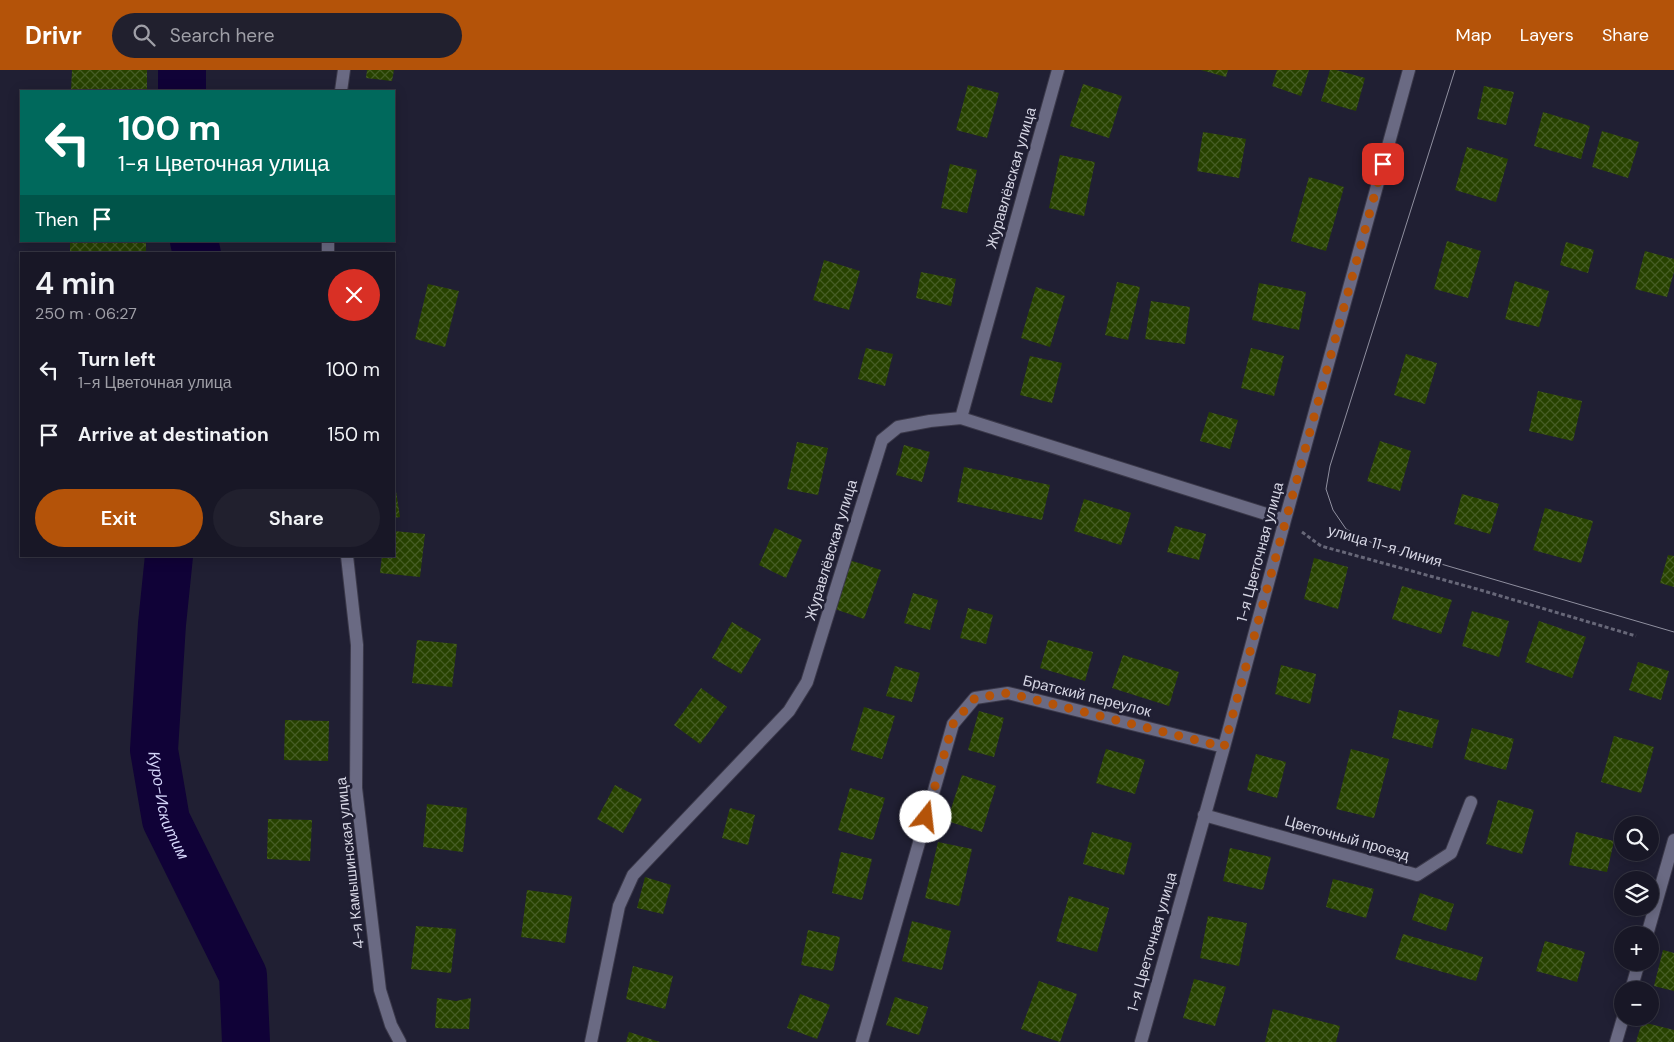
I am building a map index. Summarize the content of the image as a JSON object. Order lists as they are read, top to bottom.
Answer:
{
  "streets": {
    "lane": [
      "Журавлёвская улица",
      "1-я Цветочная улица",
      "Братский переулок",
      "Цветочный проезд",
      "4-я Камышинская улица"
    ],
    "path": ["улица 11-я Линия"]
  },
  "crossings": [
    ["улица 11-я Линия", "1-я Цветочная улица"],
    ["1-я Цветочная улица", "Братский переулок"],
    ["1-я Цветочная улица", "Цветочный проезд"]
  ],
  "water": ["Куро-Искитим"],
  "page": {
    "header": "Drivr",
    "search": "Search here",
    "nav": ["Map", "Layers", "Share"],
    "turn": ["100 m", "1-я Цветочная улица"],
    "then": "Then",
    "heading": ["4 min", "250 m · 06:27"],
    "list": [
      {
        "name": "Turn left",
        "note": "1-я Цветочная улица",
        "value": "100 m"
      },
      {
        "name": "Arrive at destination",
        "value": "150 m"
      }
    ],
    "buttons": ["Exit", "Share"],
    "map_buttons": ["+", "−"]
  }
}
